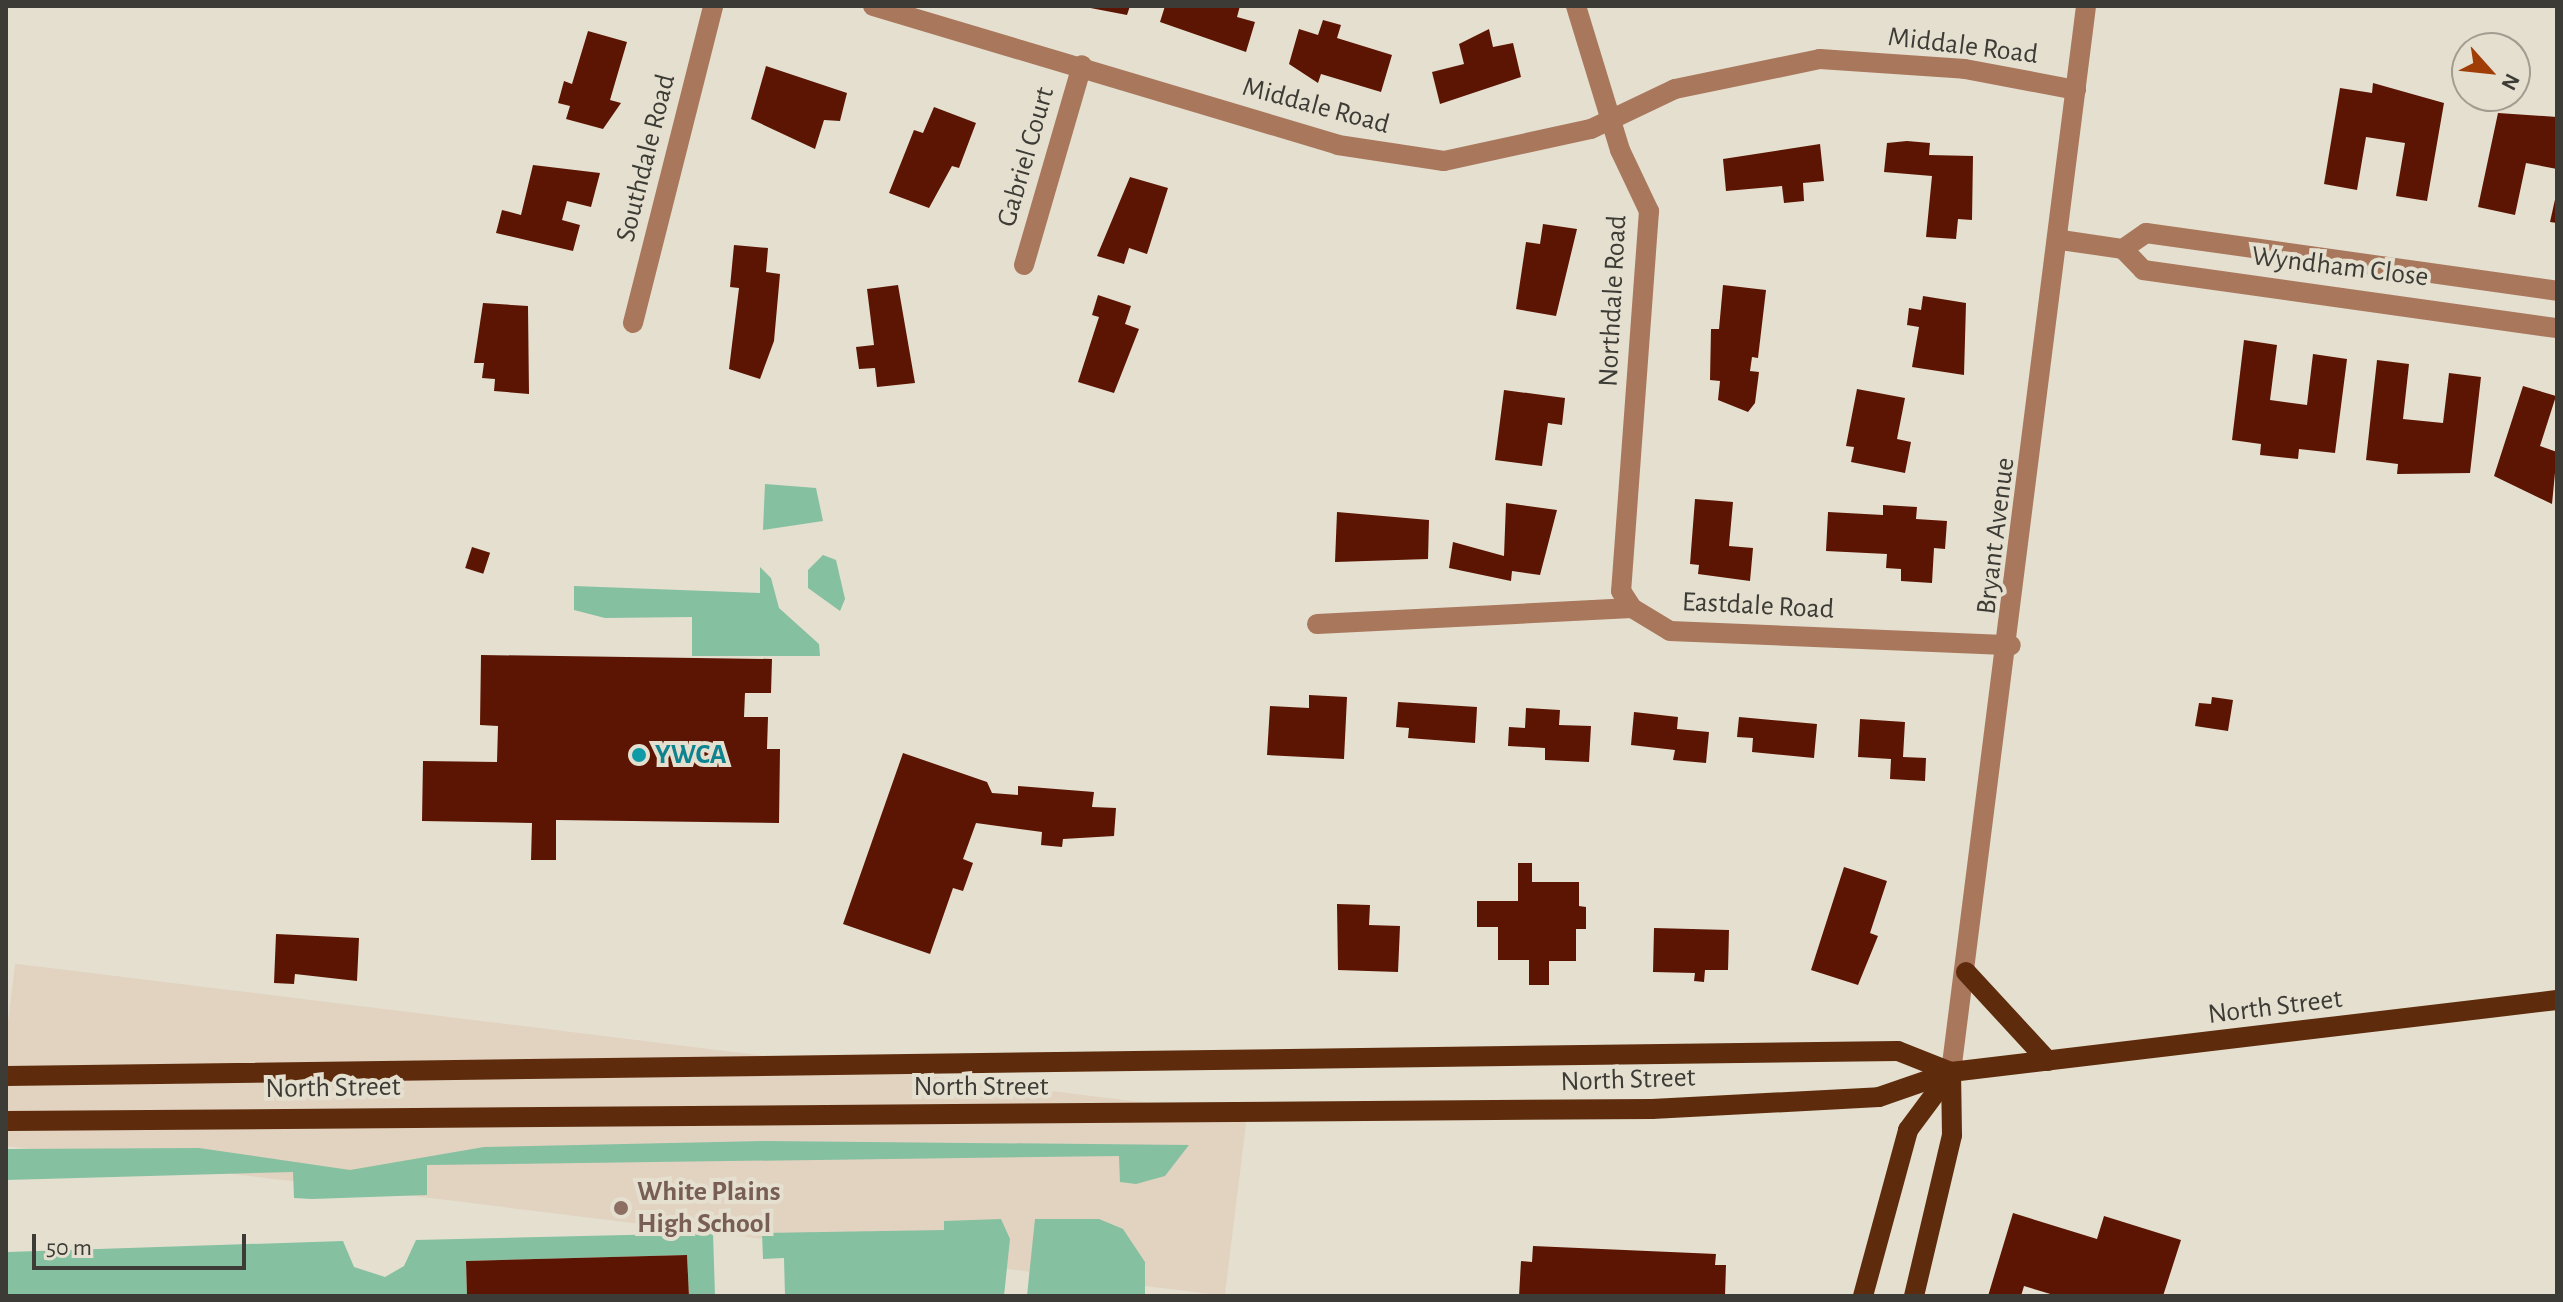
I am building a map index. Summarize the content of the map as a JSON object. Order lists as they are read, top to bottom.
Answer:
{
  "streets": {
    "main road": ["Bryant Avenue", "North Street"],
    "street": [
      "Middale Road",
      "Gabriel Court",
      "Southdale Road",
      "Wyndham Close",
      "Northdale Road",
      "Eastdale Road"
    ]
  },
  "crossings": [
    ["Middale Road", "Gabriel Court"],
    ["Middale Road", "Northdale Road"],
    ["Middale Road", "Bryant Avenue"],
    ["Wyndham Close", "Bryant Avenue"],
    ["Northdale Road", "Eastdale Road"],
    ["Bryant Avenue", "Eastdale Road"],
    ["Bryant Avenue", "North Street"]
  ],
  "places": ["YWCA", "White Plains High School"],
  "scale_bar": "50 m",
  "north": "bottom right"
}
